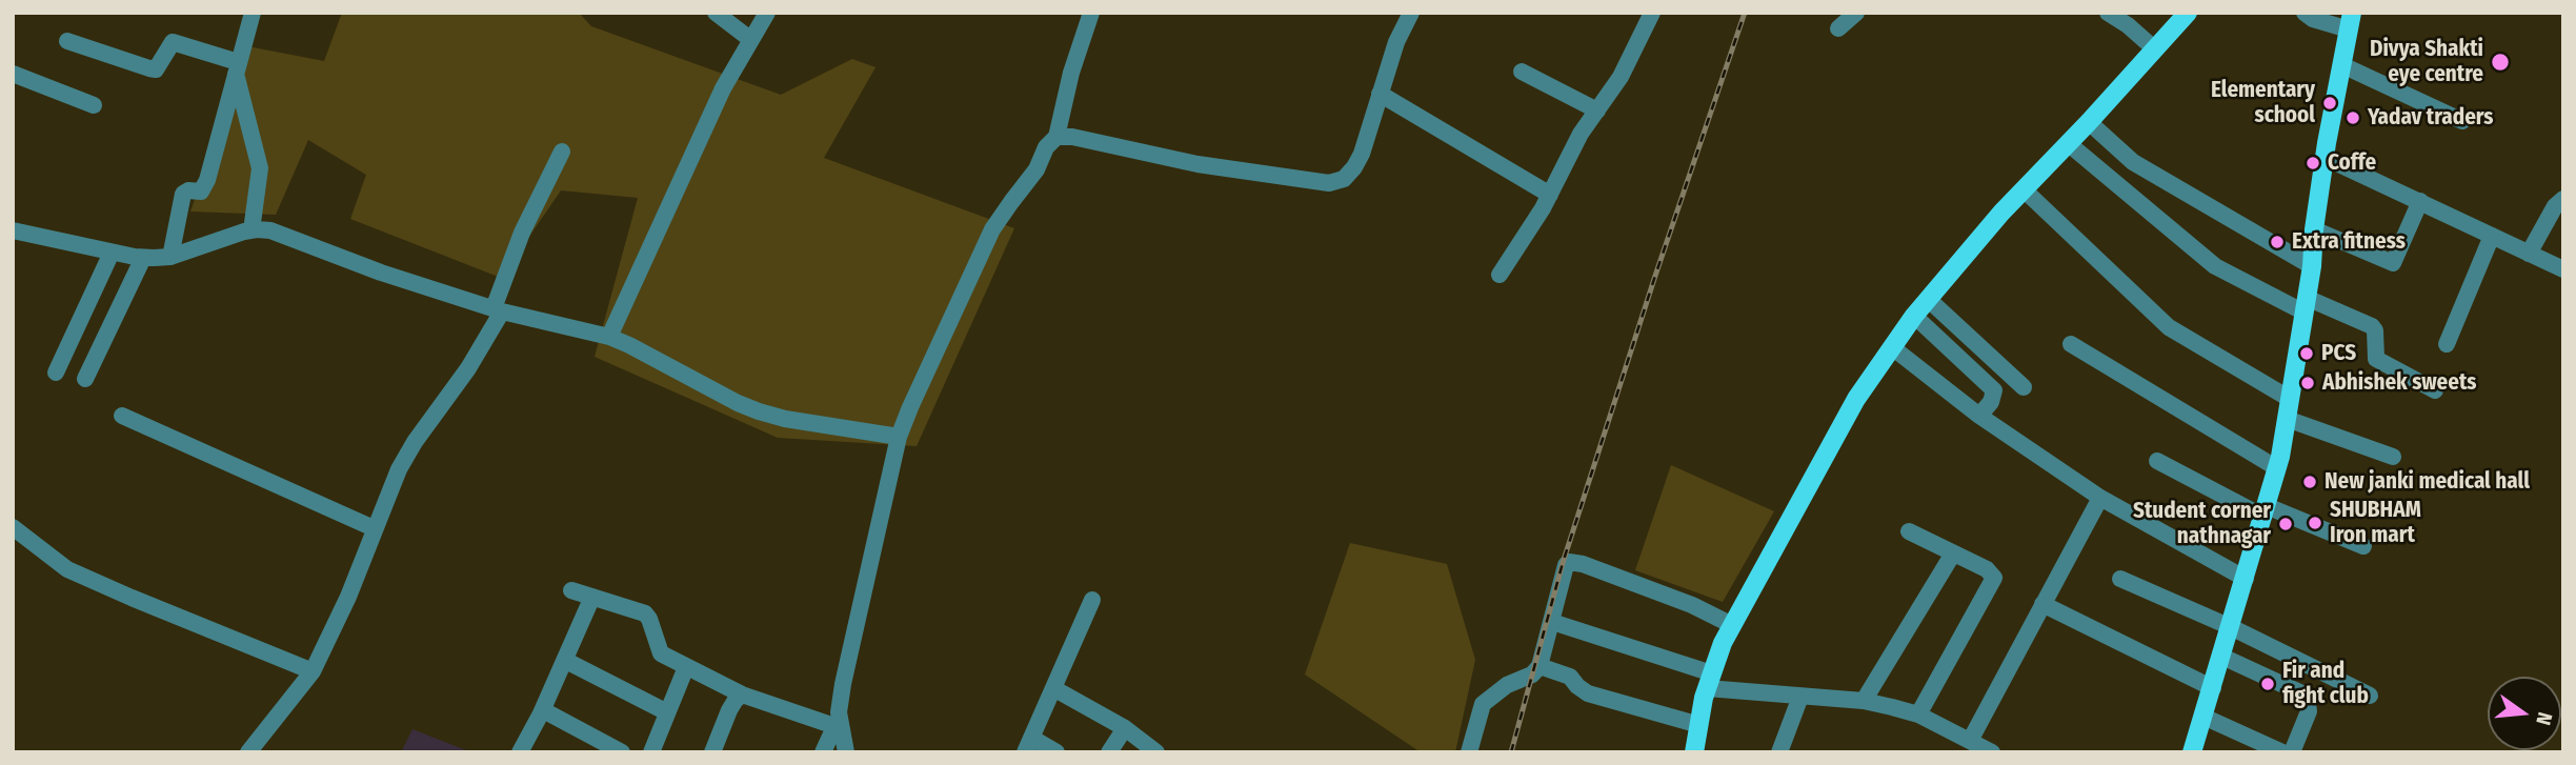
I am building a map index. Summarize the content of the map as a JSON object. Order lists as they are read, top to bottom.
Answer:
{
  "places": [
    "Divya Shakti eye centre",
    "Elementary school",
    "Yadav traders",
    "Coffe",
    "Extra fitness",
    "PCS",
    "Abhishek sweets",
    "New janki medical hall",
    "SHUBHAM Iron mart",
    "Student corner nathnagar",
    "Fir and fight club"
  ],
  "north": "right"
}
